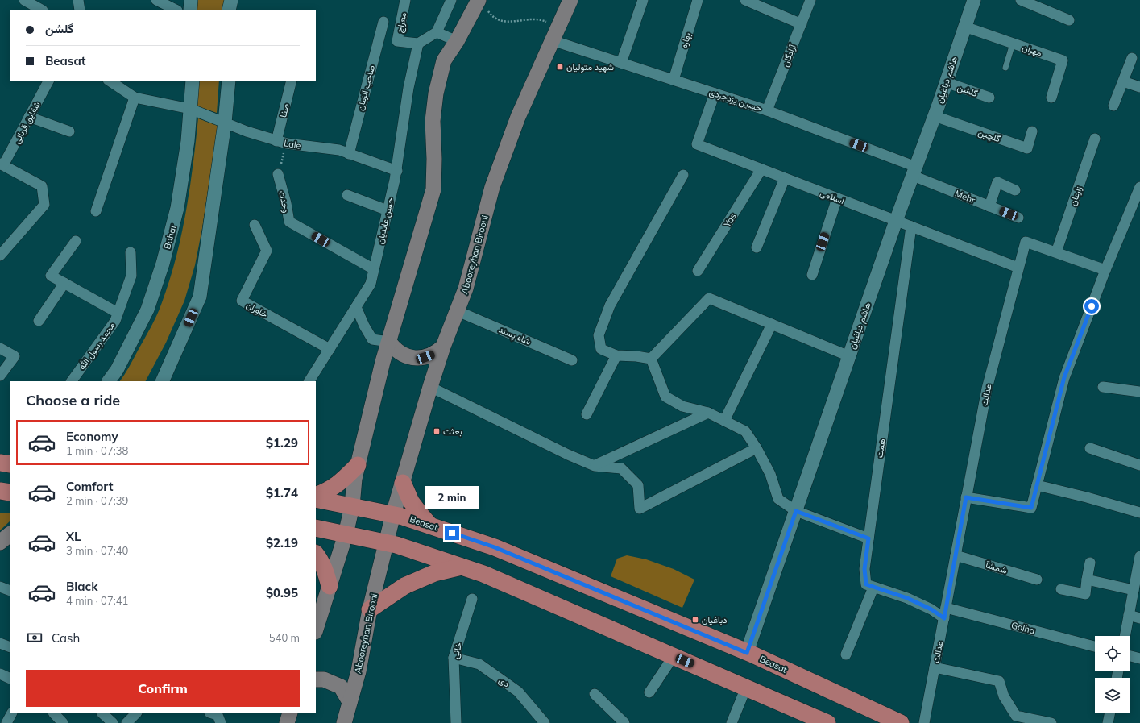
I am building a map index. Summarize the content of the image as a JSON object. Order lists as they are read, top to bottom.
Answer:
{
  "streets": {
    "main road": ["Abooreyhan Birooni", "Beasat"],
    "street": [
      "معراج",
      "بهاره",
      "مهران",
      "آزادگان",
      "هاشم دباغیان",
      "صاحب الزمان",
      "گلشن",
      "حسین یزدجردی",
      "صفا",
      "شقایق قربانی",
      "گلچین",
      "Lale",
      "زارعان",
      "اسلامی",
      "Mehr",
      "وحدت",
      "Yas",
      "حسن عابدیان",
      "Bahar",
      "خاوران",
      "شاه پسند",
      "محمد رسول الله",
      "عدالت",
      "همت",
      "شمشآ",
      "Golha",
      "خانی",
      "دی"
    ]
  },
  "crossings": [
    ["معراج", "حسن عابدیان"],
    ["بهاره", "حسین یزدجردی"],
    ["مهران", "هاشم دباغیان"],
    ["آزادگان", "حسین یزدجردی"],
    ["هاشم دباغیان", "گلشن"],
    ["هاشم دباغیان", "حسین یزدجردی"],
    ["هاشم دباغیان", "گلچین"],
    ["هاشم دباغیان", "اسلامی"],
    ["هاشم دباغیان", "Mehr"],
    ["هاشم دباغیان", "Beasat"],
    ["صاحب الزمان", "Lale"],
    ["حسین یزدجردی", "اسلامی"],
    ["حسین یزدجردی", "Mehr"],
    ["حسین یزدجردی", "Abooreyhan Birooni"],
    ["صفا", "Lale"],
    ["Lale", "حسن عابدیان"],
    ["Lale", "Bahar"],
    ["زارعان", "عدالت"],
    ["اسلامی", "Yas"],
    ["اسلامی", "عدالت"],
    ["اسلامی", "همت"],
    ["وحدت", "حسن عابدیان"],
    ["حسن عابدیان", "خاوران"],
    ["Abooreyhan Birooni", "شاه پسند"],
    ["Abooreyhan Birooni", "Beasat"],
    ["عدالت", "شمشآ"],
    ["عدالت", "Golha"],
    ["خانی", "دی"]
  ],
  "places": {
    "transit": ["شهید متولیان", "بعثت", "دباغیان"]
  },
  "page": {
    "banner": ["گلشن", "Beasat"],
    "heading": "Choose a ride",
    "list": [
      {
        "name": "Economy",
        "note": "1 min · 07:38",
        "value": "$1.29"
      },
      {
        "name": "Comfort",
        "note": "2 min · 07:39",
        "value": "$1.74"
      },
      {
        "name": "XL",
        "note": "3 min · 07:40",
        "value": "$2.19"
      },
      {
        "name": "Black",
        "note": "4 min · 07:41",
        "value": "$0.95"
      }
    ],
    "bubble": "2 min",
    "pay": ["Cash", "540 m"],
    "buttons": "Confirm"
  }
}
